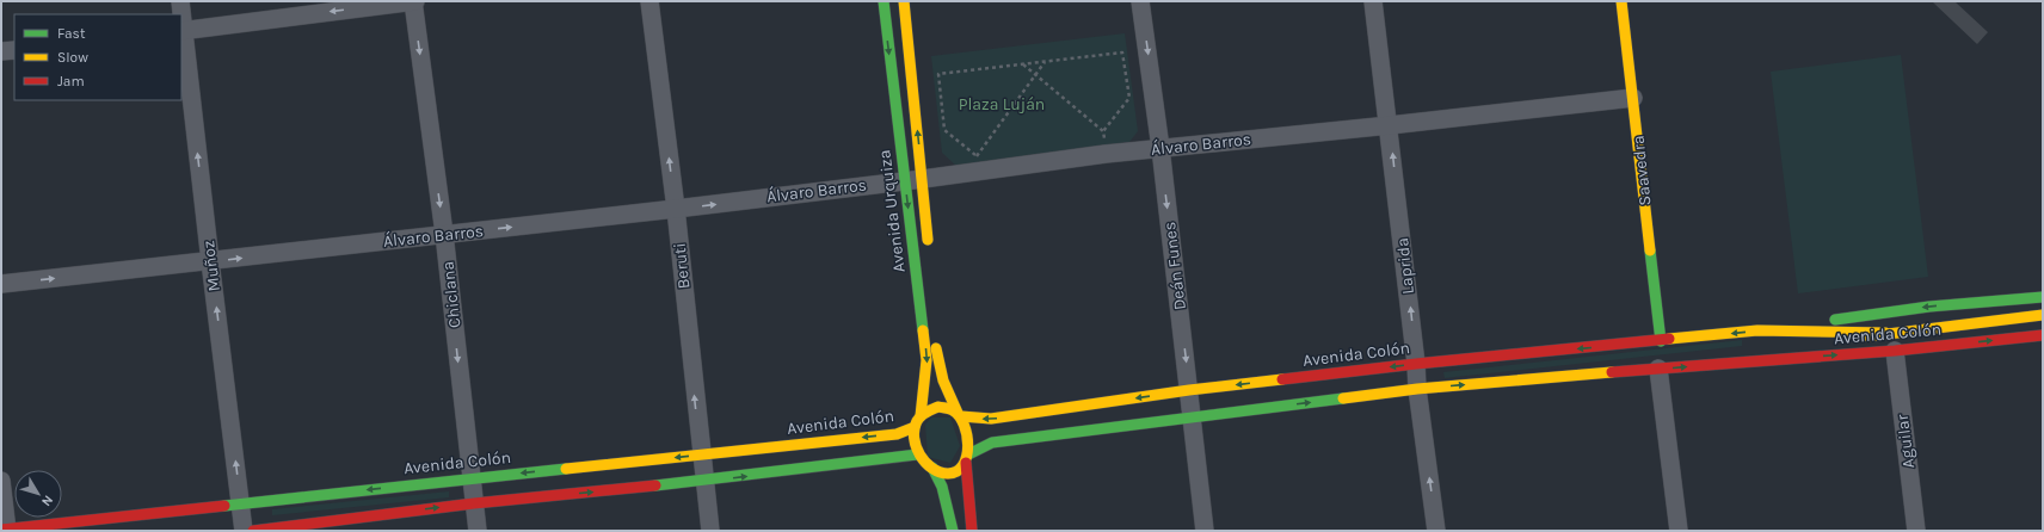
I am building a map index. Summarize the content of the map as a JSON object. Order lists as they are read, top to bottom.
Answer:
{
  "streets": {
    "main road": ["Saavedra", "Avenida Urquiza", "Avenida Colón"],
    "street": [
      "Álvaro Barros",
      "Muñoz",
      "Beruti",
      "Deán Funes",
      "Laprida",
      "Chiclana",
      "Aguilar"
    ]
  },
  "crossings": [
    ["Álvaro Barros", "Saavedra"],
    ["Álvaro Barros", "Avenida Urquiza"],
    ["Álvaro Barros", "Muñoz"],
    ["Álvaro Barros", "Beruti"],
    ["Álvaro Barros", "Deán Funes"],
    ["Álvaro Barros", "Laprida"],
    ["Álvaro Barros", "Chiclana"],
    ["Saavedra", "Avenida Colón"],
    ["Avenida Urquiza", "Avenida Colón"],
    ["Muñoz", "Avenida Colón"],
    ["Beruti", "Avenida Colón"],
    ["Deán Funes", "Avenida Colón"],
    ["Laprida", "Avenida Colón"],
    ["Chiclana", "Avenida Colón"],
    ["Avenida Colón", "Aguilar"]
  ],
  "one_way": [
    "Álvaro Barros",
    "Muñoz",
    "Beruti",
    "Deán Funes",
    "Laprida",
    "Chiclana"
  ],
  "parks": ["Plaza Luján"],
  "legend": ["Fast", "Slow", "Jam"],
  "north": "bottom right"
}
